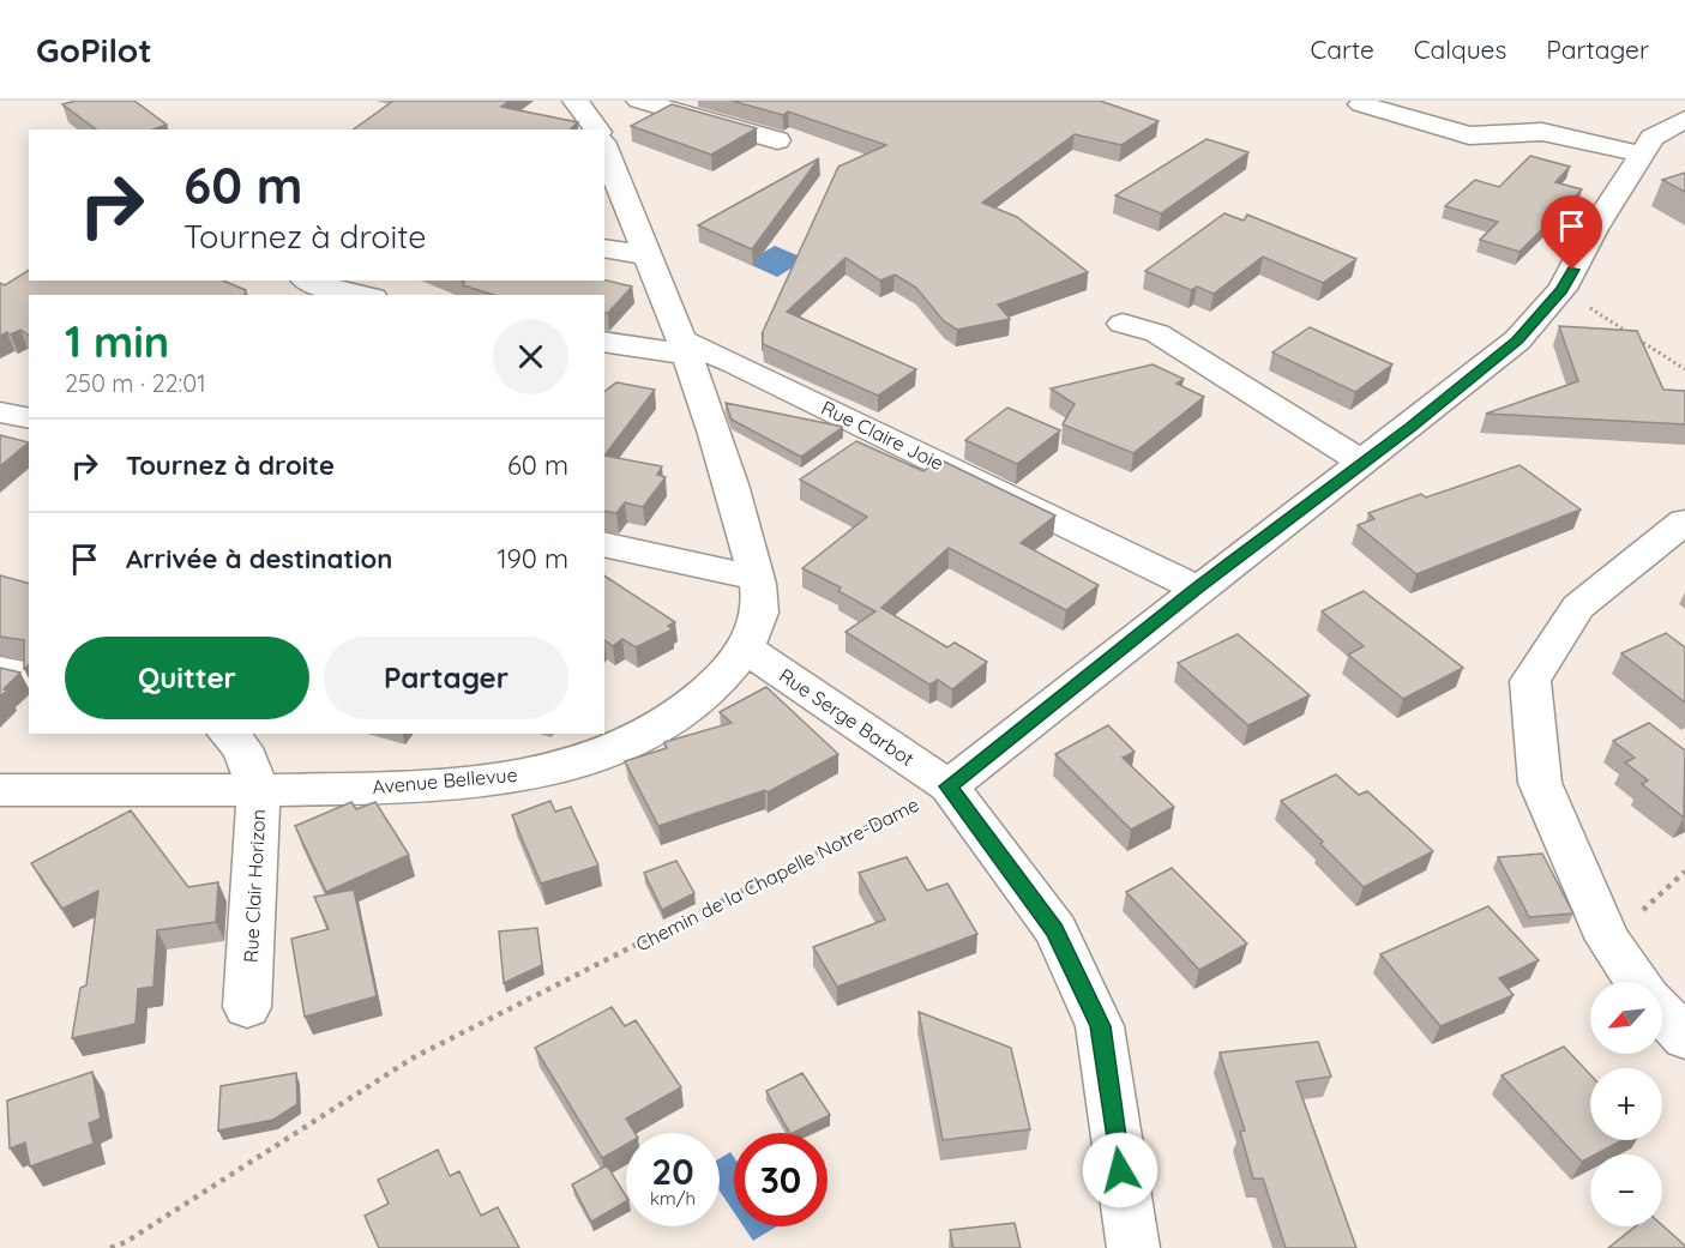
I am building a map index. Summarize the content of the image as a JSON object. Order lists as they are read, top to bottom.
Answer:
{
  "streets": {
    "street": [
      "Rue Claire Joie",
      "Rue Serge Barbot",
      "Avenue Bellevue",
      "Rue Clair Horizon"
    ],
    "path": ["Chemin de la Chapelle Notre-Dame"]
  },
  "crossings": [
    ["Rue Claire Joie", "Avenue Bellevue"],
    ["Rue Serge Barbot", "Avenue Bellevue"],
    ["Rue Serge Barbot", "Chemin de la Chapelle Notre-Dame"],
    ["Avenue Bellevue", "Rue Clair Horizon"]
  ],
  "north": "bottom left",
  "page": {
    "header": "GoPilot",
    "nav": ["Carte", "Calques", "Partager"],
    "turn": ["60 m", "Tournez à droite"],
    "heading": ["1 min", "250 m · 22:01"],
    "list": [
      {
        "name": "Tournez à droite",
        "value": "60 m"
      },
      {
        "name": "Arrivée à destination",
        "value": "190 m"
      }
    ],
    "buttons": ["Quitter", "Partager"],
    "map_buttons": ["+", "−"],
    "speed": "20 km/h",
    "limit": "30"
  }
}
